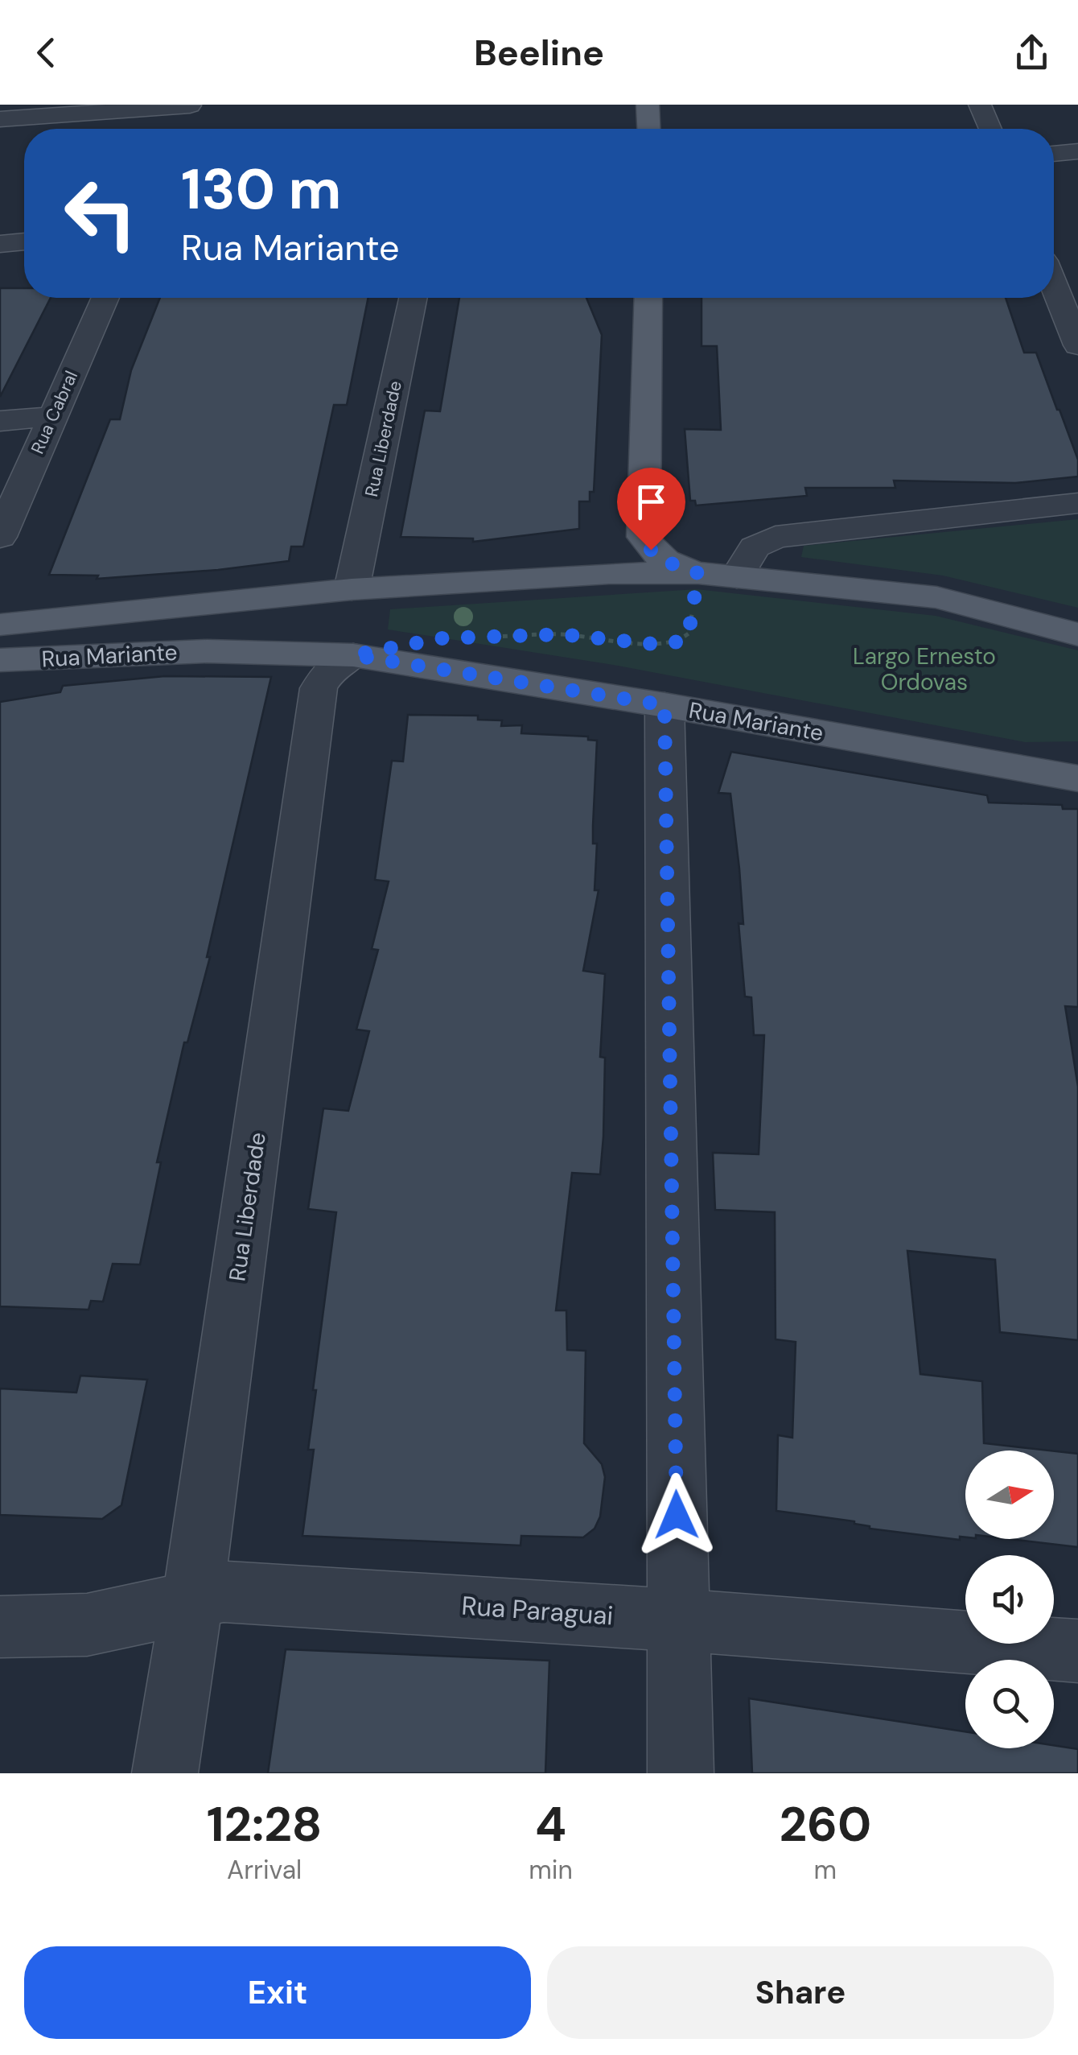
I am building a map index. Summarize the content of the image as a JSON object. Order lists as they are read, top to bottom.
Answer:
{
  "streets": {
    "main road": ["Rua Mariante"],
    "street": ["Rua Cabral", "Rua Liberdade", "Rua Paraguai"]
  },
  "crossings": [
    ["Rua Liberdade", "Rua Mariante"],
    ["Rua Liberdade", "Rua Paraguai"]
  ],
  "parks": ["Largo Ernesto Ordovas"],
  "north": "right",
  "page": {
    "header": "Beeline",
    "turn": ["130 m", "Rua Mariante"],
    "eta": [
      "12:28",
      "Arrival",
      "4",
      "min",
      "260",
      "m"
    ],
    "buttons": ["Exit", "Share"]
  }
}
